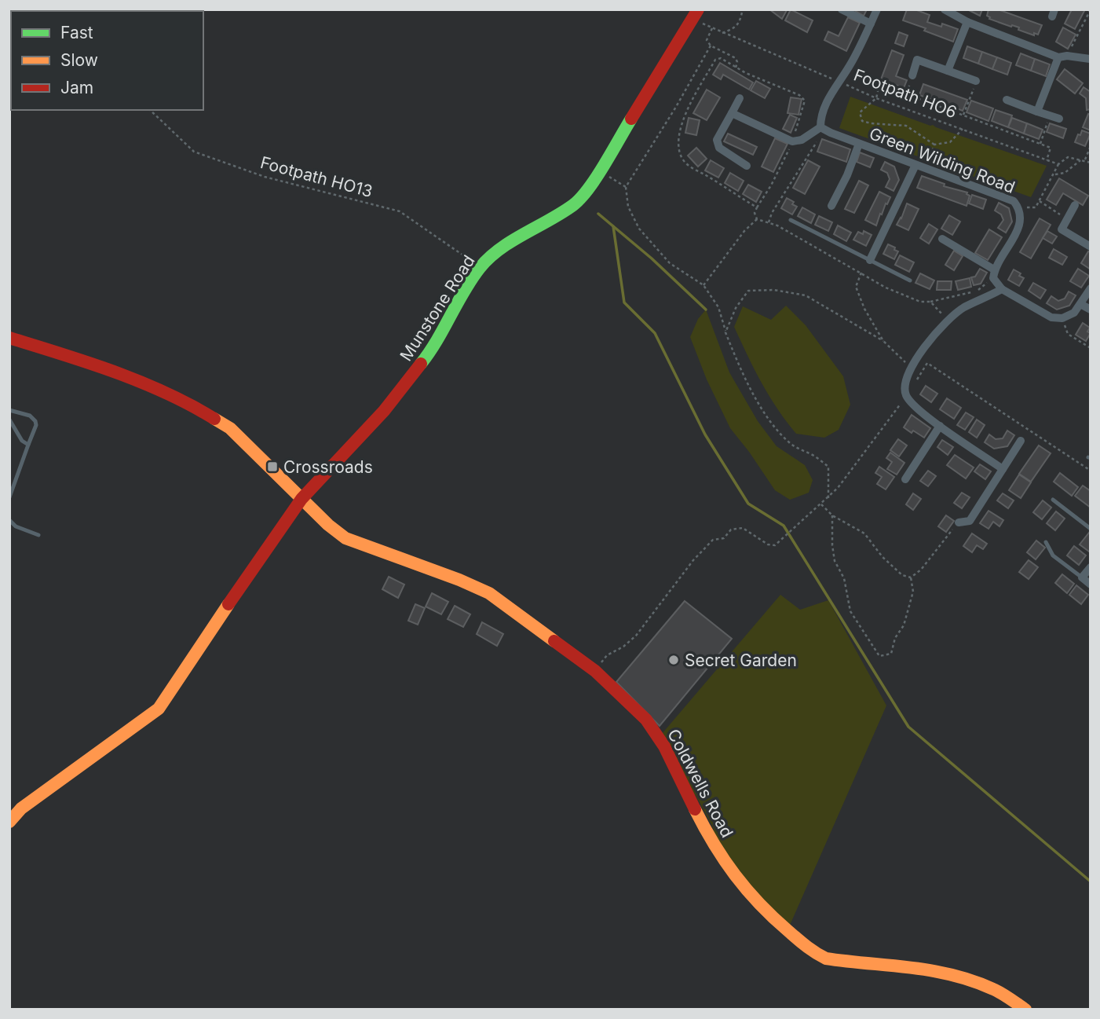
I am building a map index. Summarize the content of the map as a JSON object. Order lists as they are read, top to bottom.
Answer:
{
  "streets": {
    "street": ["Green Wilding Road", "Munstone Road", "Coldwells Road"],
    "path": ["Footpath HO6", "Footpath HO13"]
  },
  "crossings": [
    ["Footpath HO13", "Munstone Road"],
    ["Munstone Road", "Coldwells Road"]
  ],
  "places": {
    "transit": ["Crossroads"],
    "other": ["Secret Garden"]
  },
  "legend": ["Fast", "Slow", "Jam"]
}
